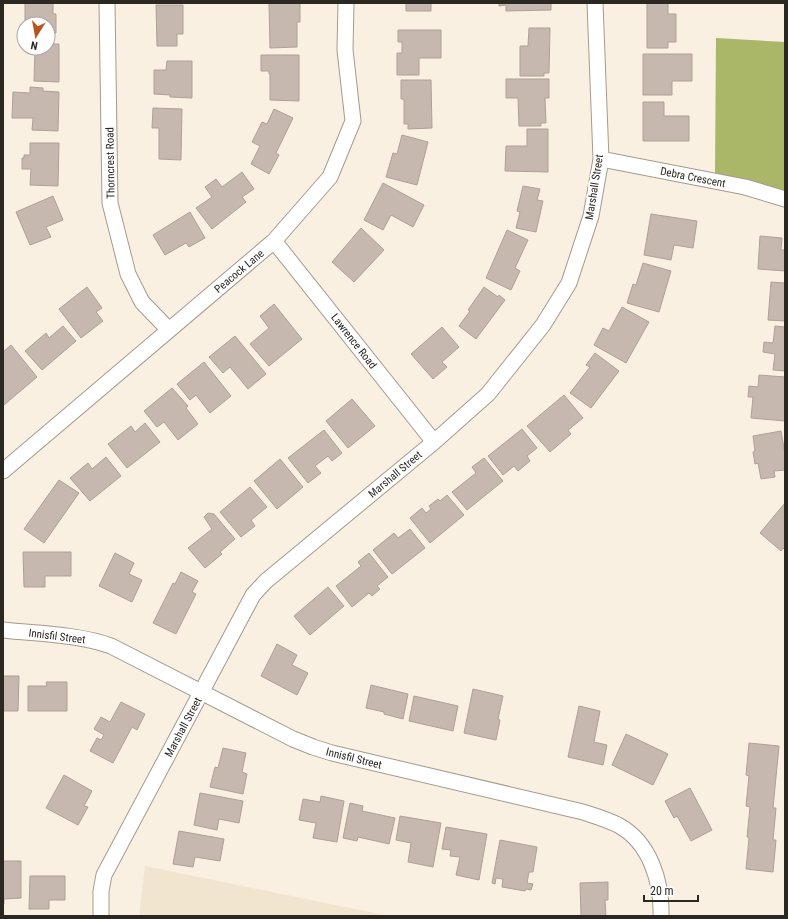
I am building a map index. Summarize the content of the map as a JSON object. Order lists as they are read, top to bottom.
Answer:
{
  "streets": {
    "street": [
      "Thorncrest Road",
      "Debra Crescent",
      "Marshall Street",
      "Peacock Lane",
      "Lawrence Road",
      "Innisfil Street"
    ]
  },
  "crossings": [
    ["Thorncrest Road", "Peacock Lane"],
    ["Debra Crescent", "Marshall Street"],
    ["Marshall Street", "Lawrence Road"],
    ["Marshall Street", "Innisfil Street"],
    ["Peacock Lane", "Lawrence Road"]
  ],
  "scale_bar": "20 m",
  "north": "bottom"
}
